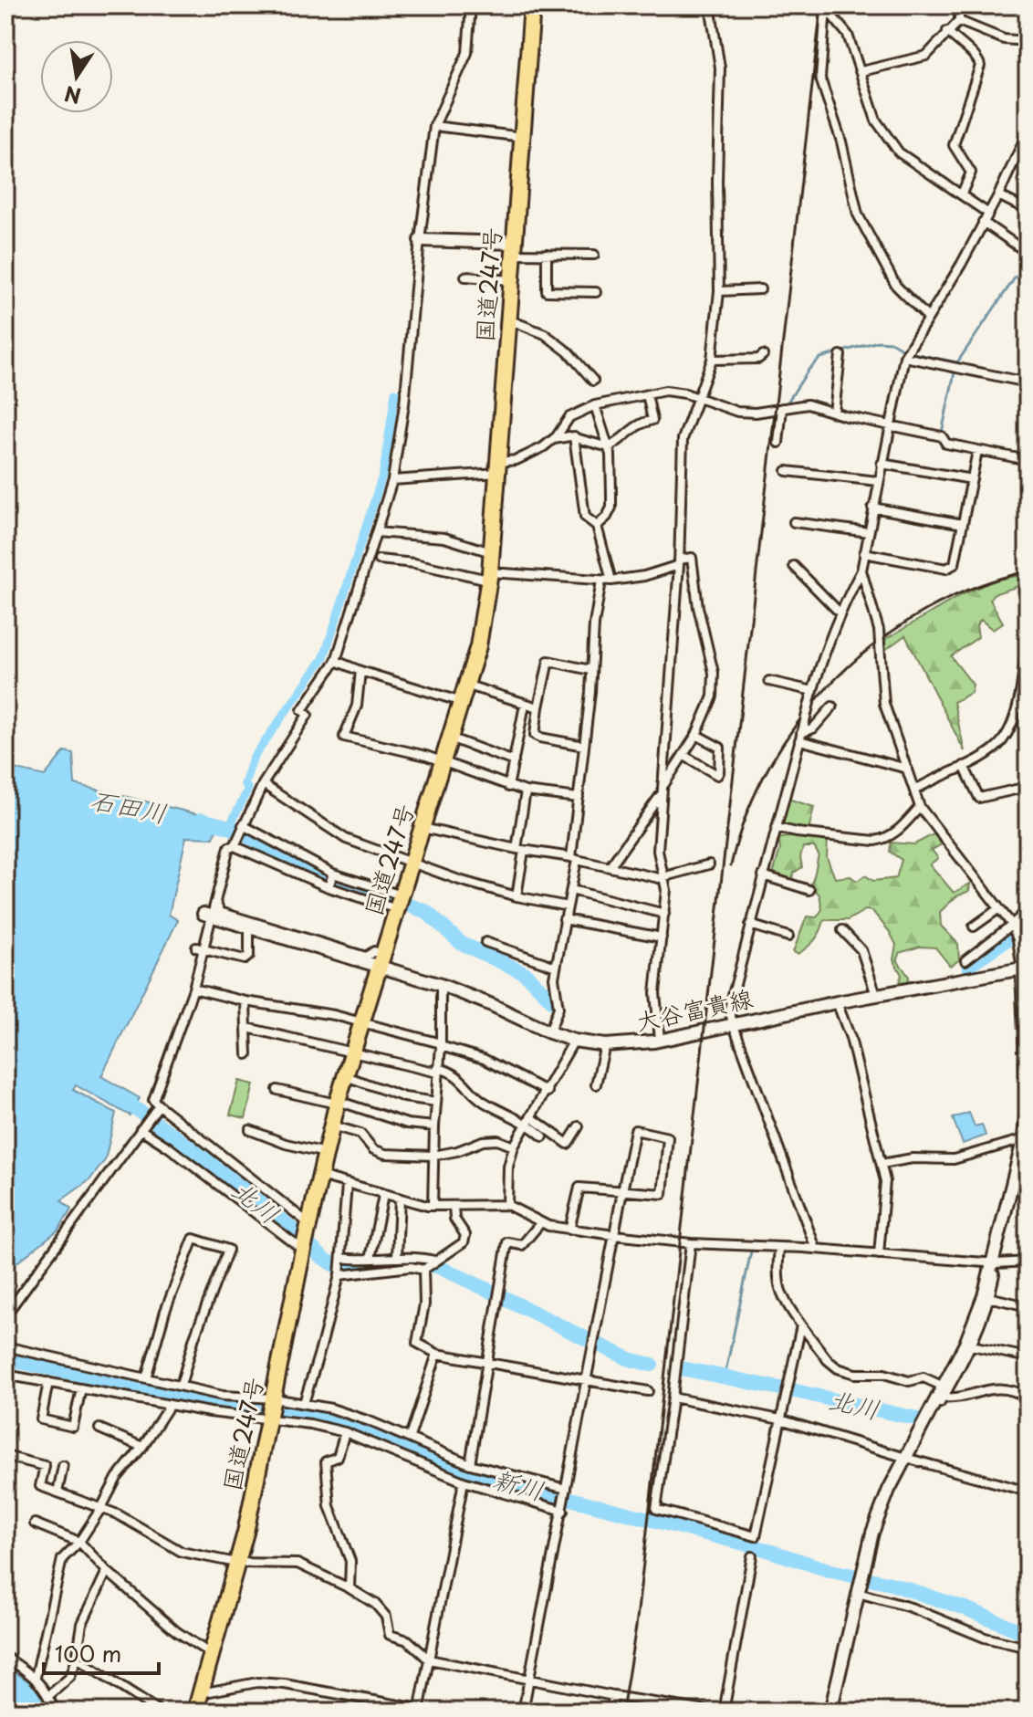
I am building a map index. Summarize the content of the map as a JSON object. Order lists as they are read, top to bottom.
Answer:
{
  "streets": {
    "highway": ["国道247号"],
    "street": ["大谷富貴線"]
  },
  "crossings": [
    ["国道247号", "大谷富貴線"]
  ],
  "water": ["石田川", "北川", "新川"],
  "scale_bar": "100 m",
  "north": "bottom"
}
